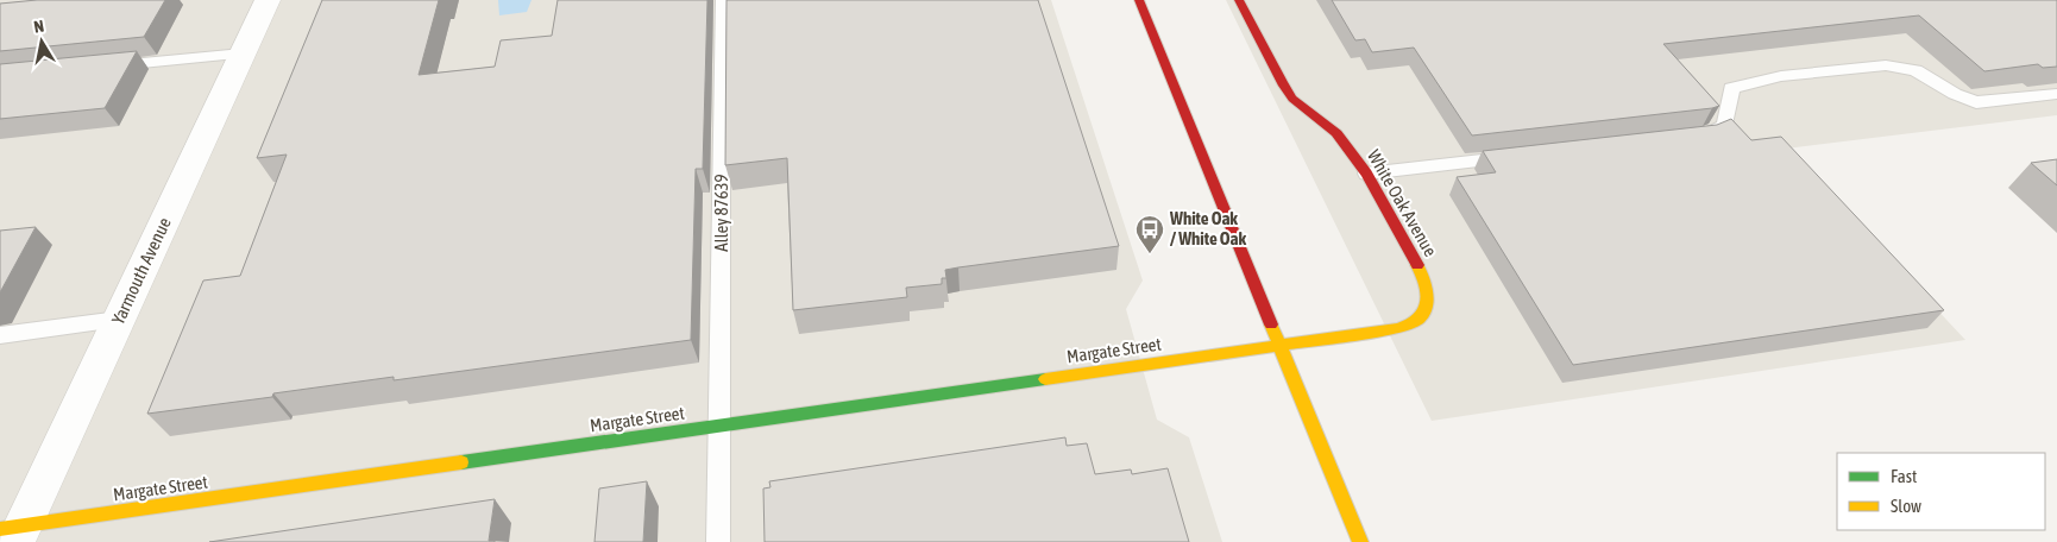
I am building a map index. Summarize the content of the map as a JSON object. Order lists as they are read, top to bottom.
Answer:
{
  "streets": {
    "street": ["White Oak Avenue", "Yarmouth Avenue", "Margate Street"],
    "lane": ["Alley 87639"]
  },
  "crossings": [
    ["White Oak Avenue", "Margate Street"],
    ["Alley 87639", "Margate Street"],
    ["Yarmouth Avenue", "Margate Street"]
  ],
  "places": {
    "bus stop": ["White Oak / White Oak"]
  },
  "legend": ["Fast", "Slow"],
  "north": "top"
}
